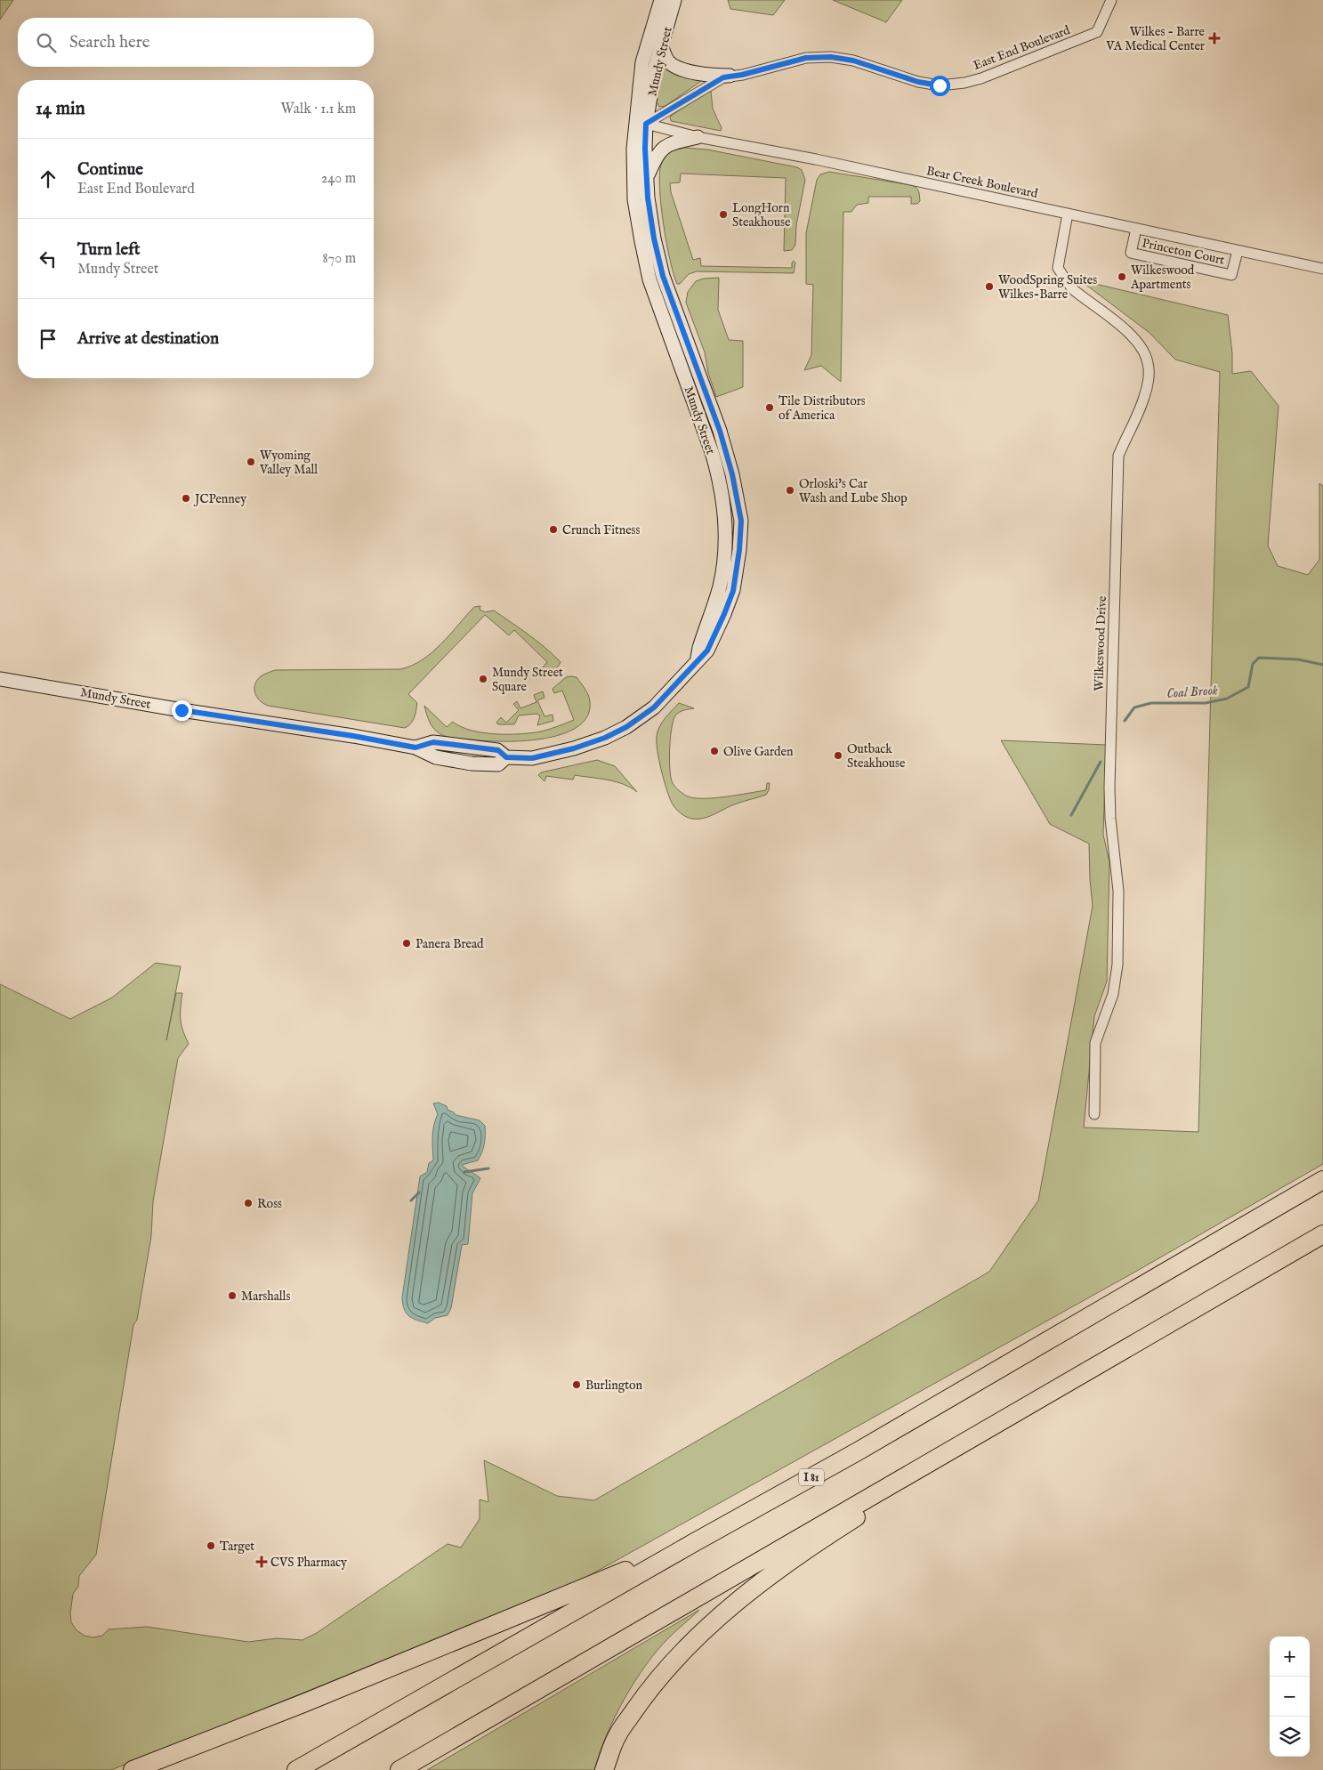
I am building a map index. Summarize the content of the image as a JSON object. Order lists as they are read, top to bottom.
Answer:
{
  "streets": {
    "highway": ["I 81"],
    "main road": ["Mundy Street"],
    "street": [
      "East End Boulevard",
      "Bear Creek Boulevard",
      "Princeton Court",
      "Wilkeswood Drive"
    ]
  },
  "crossings": [
    ["East End Boulevard", "Mundy Street"],
    ["East End Boulevard", "Bear Creek Boulevard"],
    ["Mundy Street", "Bear Creek Boulevard"],
    ["Bear Creek Boulevard", "Princeton Court"],
    ["Bear Creek Boulevard", "Wilkeswood Drive"]
  ],
  "water": ["Coal Brook"],
  "places": {
    "health": ["Wilkes - Barre VA Medical Center", "CVS Pharmacy"],
    "other": [
      "LongHorn Steakhouse",
      "Wilkeswood Apartments",
      "WoodSpring Suites Wilkes-Barre",
      "Tile Distributors of America",
      "Wyoming Valley Mall",
      "Orloski's Car Wash and Lube Shop",
      "JCPenney",
      "Crunch Fitness",
      "Mundy Street Square",
      "Olive Garden",
      "Outback Steakhouse",
      "Panera Bread",
      "Ross",
      "Marshalls",
      "Burlington",
      "Target"
    ]
  },
  "page": {
    "search": "Search here",
    "heading": ["14 min", "Walk · 1.1 km"],
    "list": [
      ["Continue", "East End Boulevard", "240 m"],
      ["Turn left", "Mundy Street", "870 m"],
      "Arrive at destination"
    ],
    "map_buttons": ["+", "−"]
  }
}
